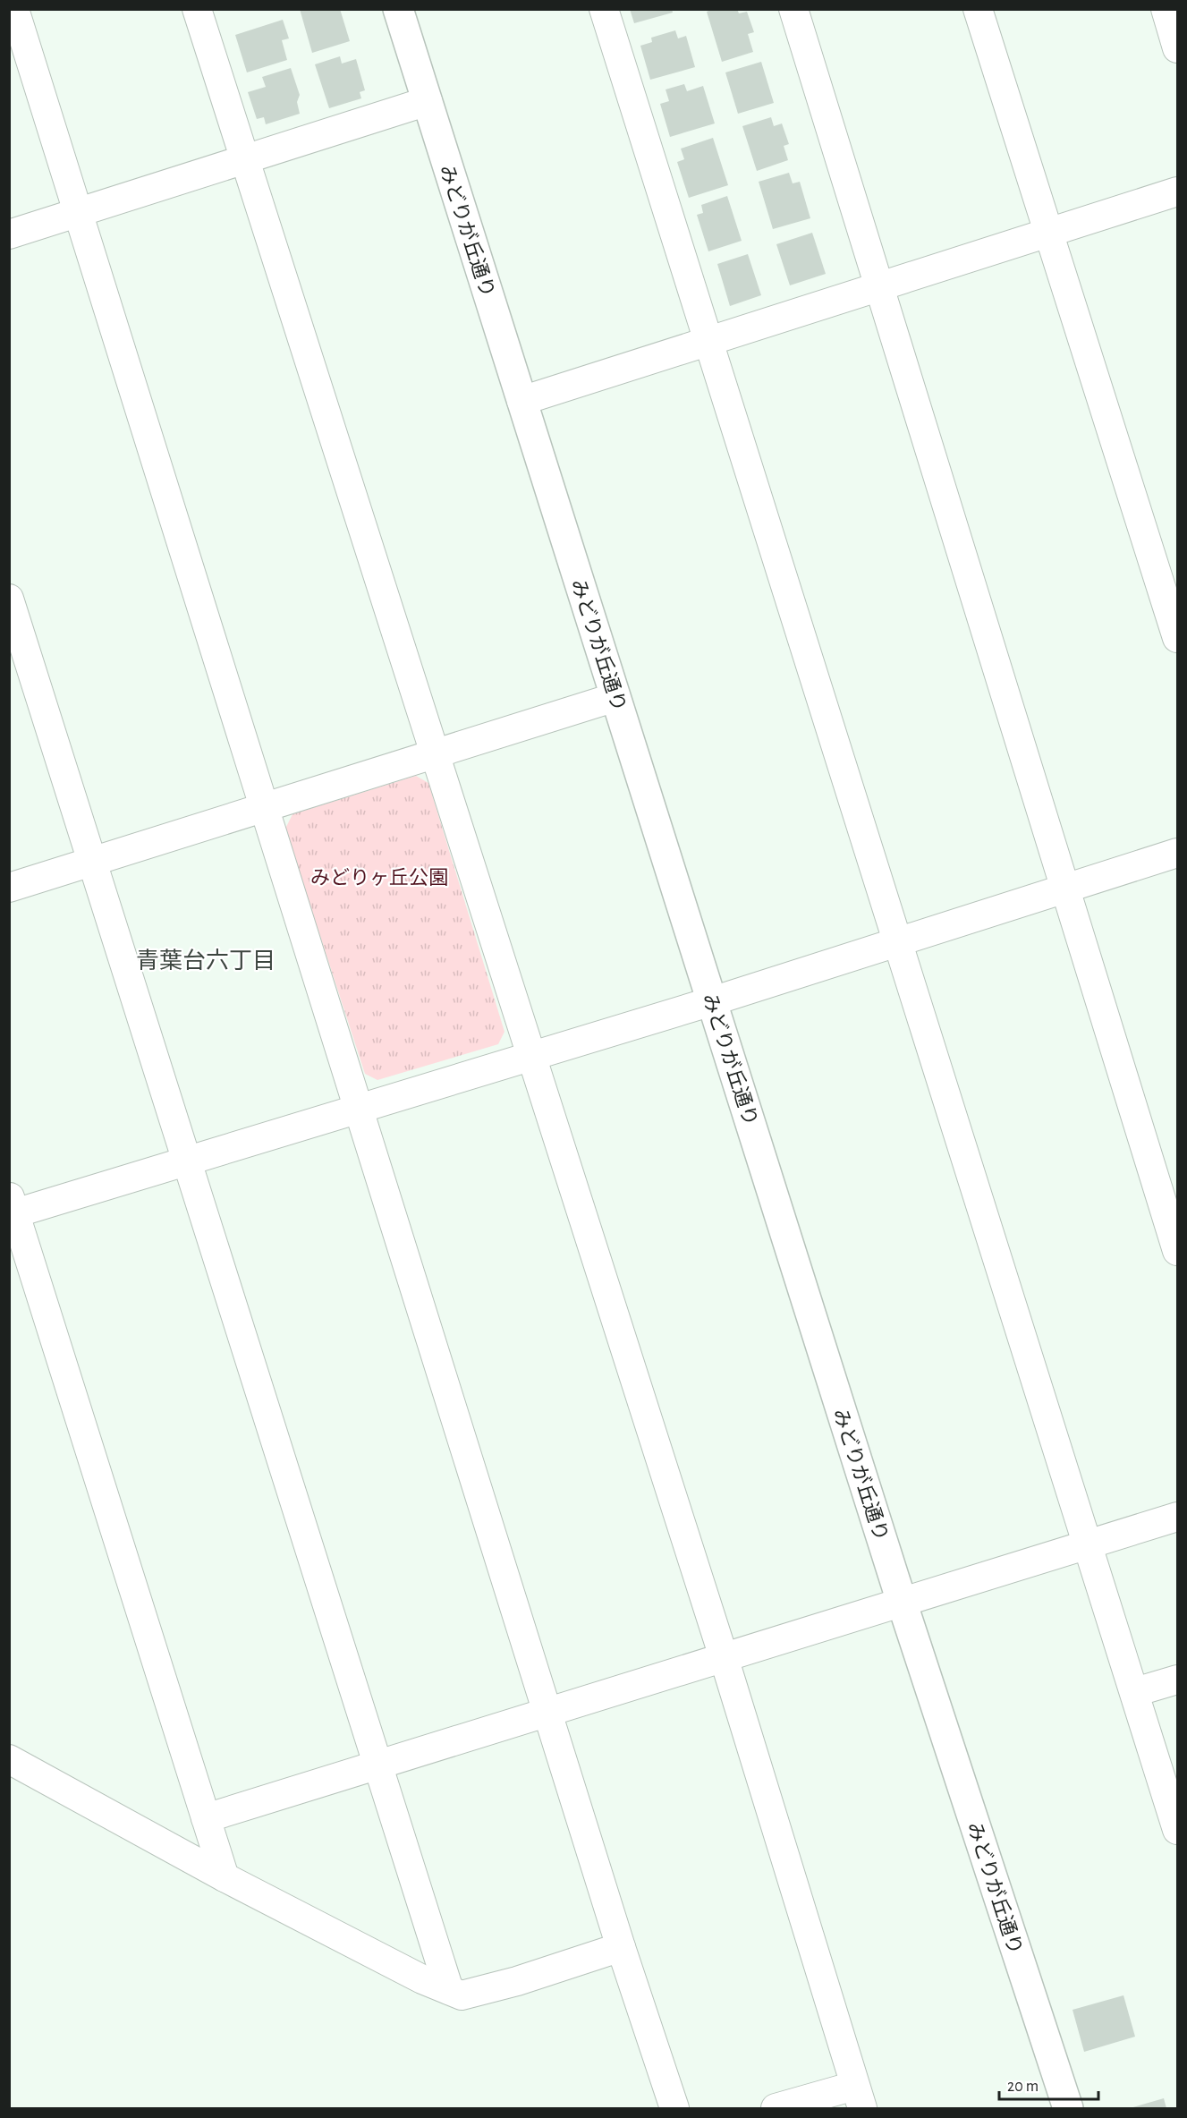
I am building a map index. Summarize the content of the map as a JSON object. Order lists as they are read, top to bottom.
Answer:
{
  "streets": {
    "street": ["みどりが丘通り"]
  },
  "districts": ["青葉台六丁目"],
  "parks": ["みどりヶ丘公園"],
  "scale_bar": "20 m"
}
